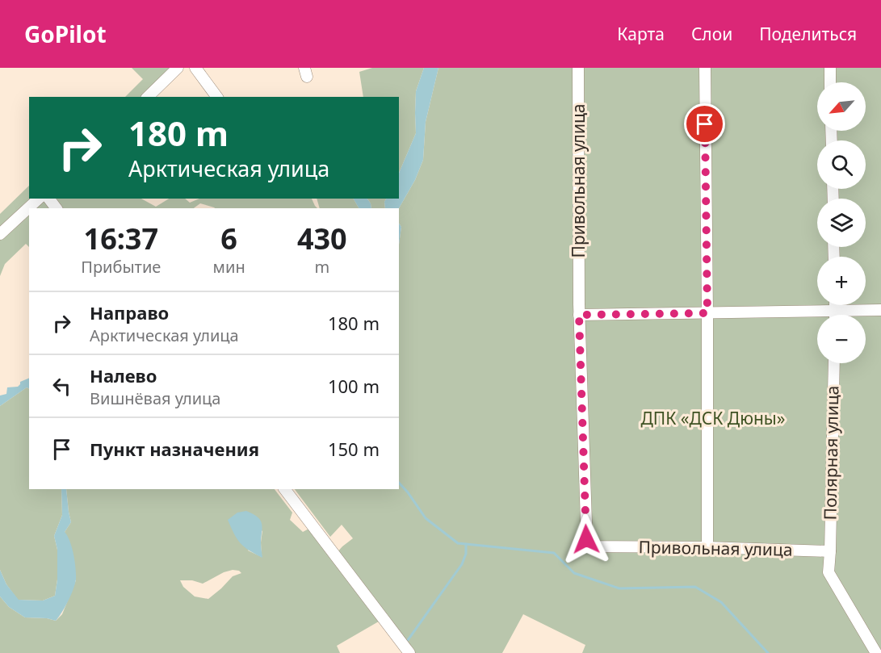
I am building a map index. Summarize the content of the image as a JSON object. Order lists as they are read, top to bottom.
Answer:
{
  "streets": {
    "street": ["Привольная улица", "Полярная улица"]
  },
  "crossings": [
    ["Привольная улица", "Полярная улица"]
  ],
  "parks": ["ДПК «ДСК Дюны»"],
  "north": "bottom left",
  "page": {
    "header": "GoPilot",
    "nav": ["Карта", "Слои", "Поделиться"],
    "map_buttons": ["+", "−"],
    "turn": ["180 m", "Арктическая улица"],
    "eta": [
      "16:37",
      "Прибытие",
      "6",
      "мин",
      "430",
      "m"
    ],
    "list": [
      {
        "name": "Направо",
        "note": "Арктическая улица",
        "value": "180 m"
      },
      {
        "name": "Налево",
        "note": "Вишнёвая улица",
        "value": "100 m"
      },
      {
        "name": "Пункт назначения",
        "value": "150 m"
      }
    ]
  }
}
